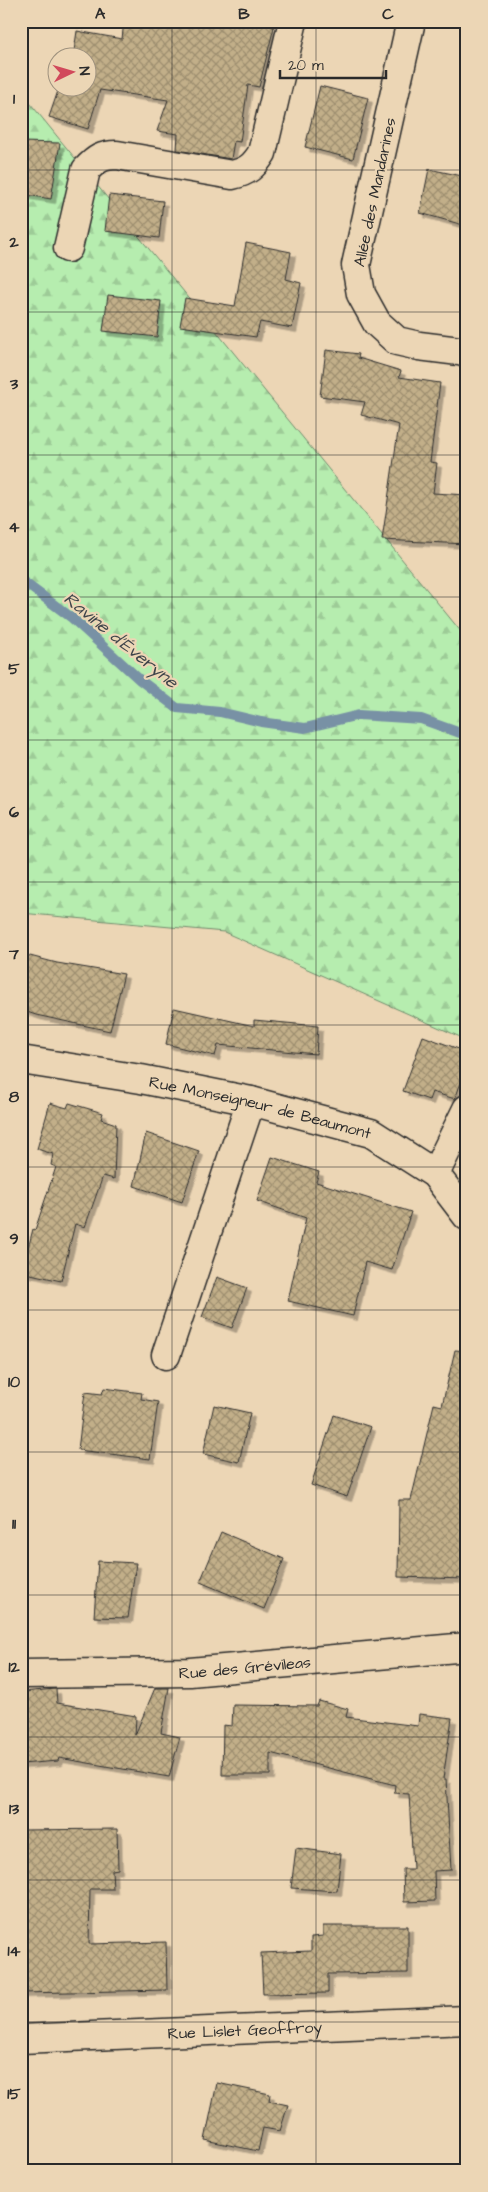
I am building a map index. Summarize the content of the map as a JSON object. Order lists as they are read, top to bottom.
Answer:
{
  "streets": {
    "street": [
      "Allée des Mandarines",
      "Rue Monseigneur de Beaumont",
      "Rue des Grévileas",
      "Rue Lislet Geoffroy"
    ]
  },
  "water": ["Ravine d'Éveryne"],
  "scale_bar": "20 m",
  "north": "right",
  "grid": {
    "columns": ["A", "B", "C"],
    "rows": [
      "1",
      "2",
      "3",
      "4",
      "5",
      "6",
      "7",
      "8",
      "9",
      "10",
      "11",
      "12",
      "13",
      "14",
      "15"
    ]
  }
}
